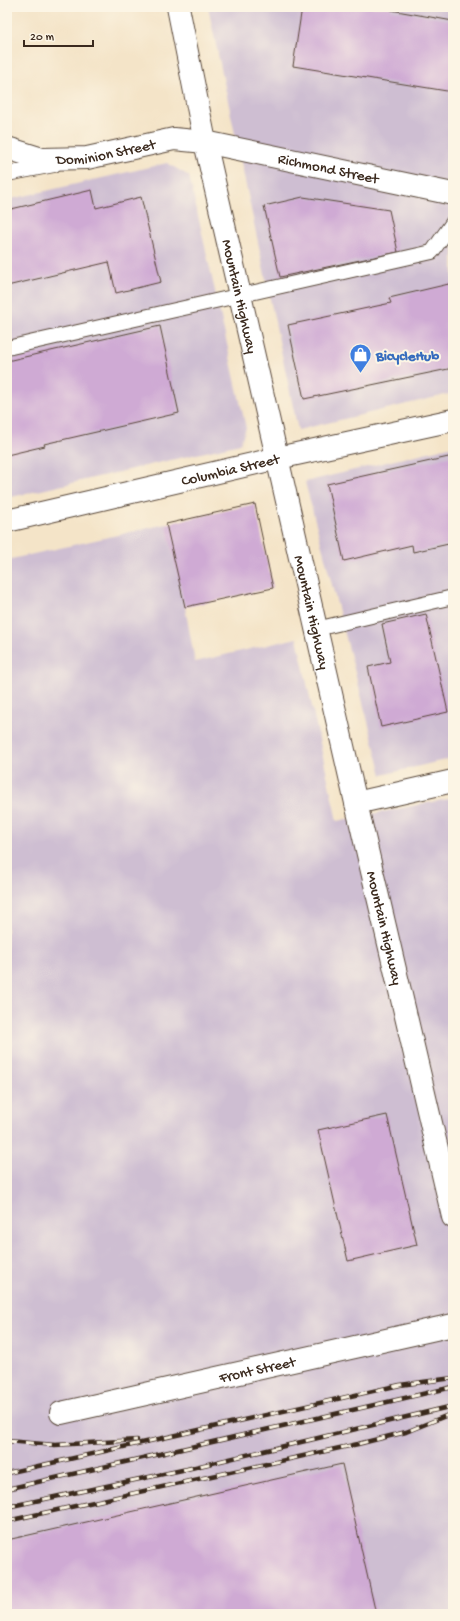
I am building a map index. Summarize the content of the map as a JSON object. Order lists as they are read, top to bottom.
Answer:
{
  "streets": {
    "street": [
      "Dominion Street",
      "Richmond Street",
      "Mountain Highway",
      "Columbia Street",
      "Front Street"
    ]
  },
  "crossings": [
    ["Dominion Street", "Richmond Street"],
    ["Dominion Street", "Mountain Highway"],
    ["Richmond Street", "Mountain Highway"],
    ["Mountain Highway", "Columbia Street"]
  ],
  "places": {
    "shop": ["BicycleHub"]
  },
  "scale_bar": "20 m"
}
